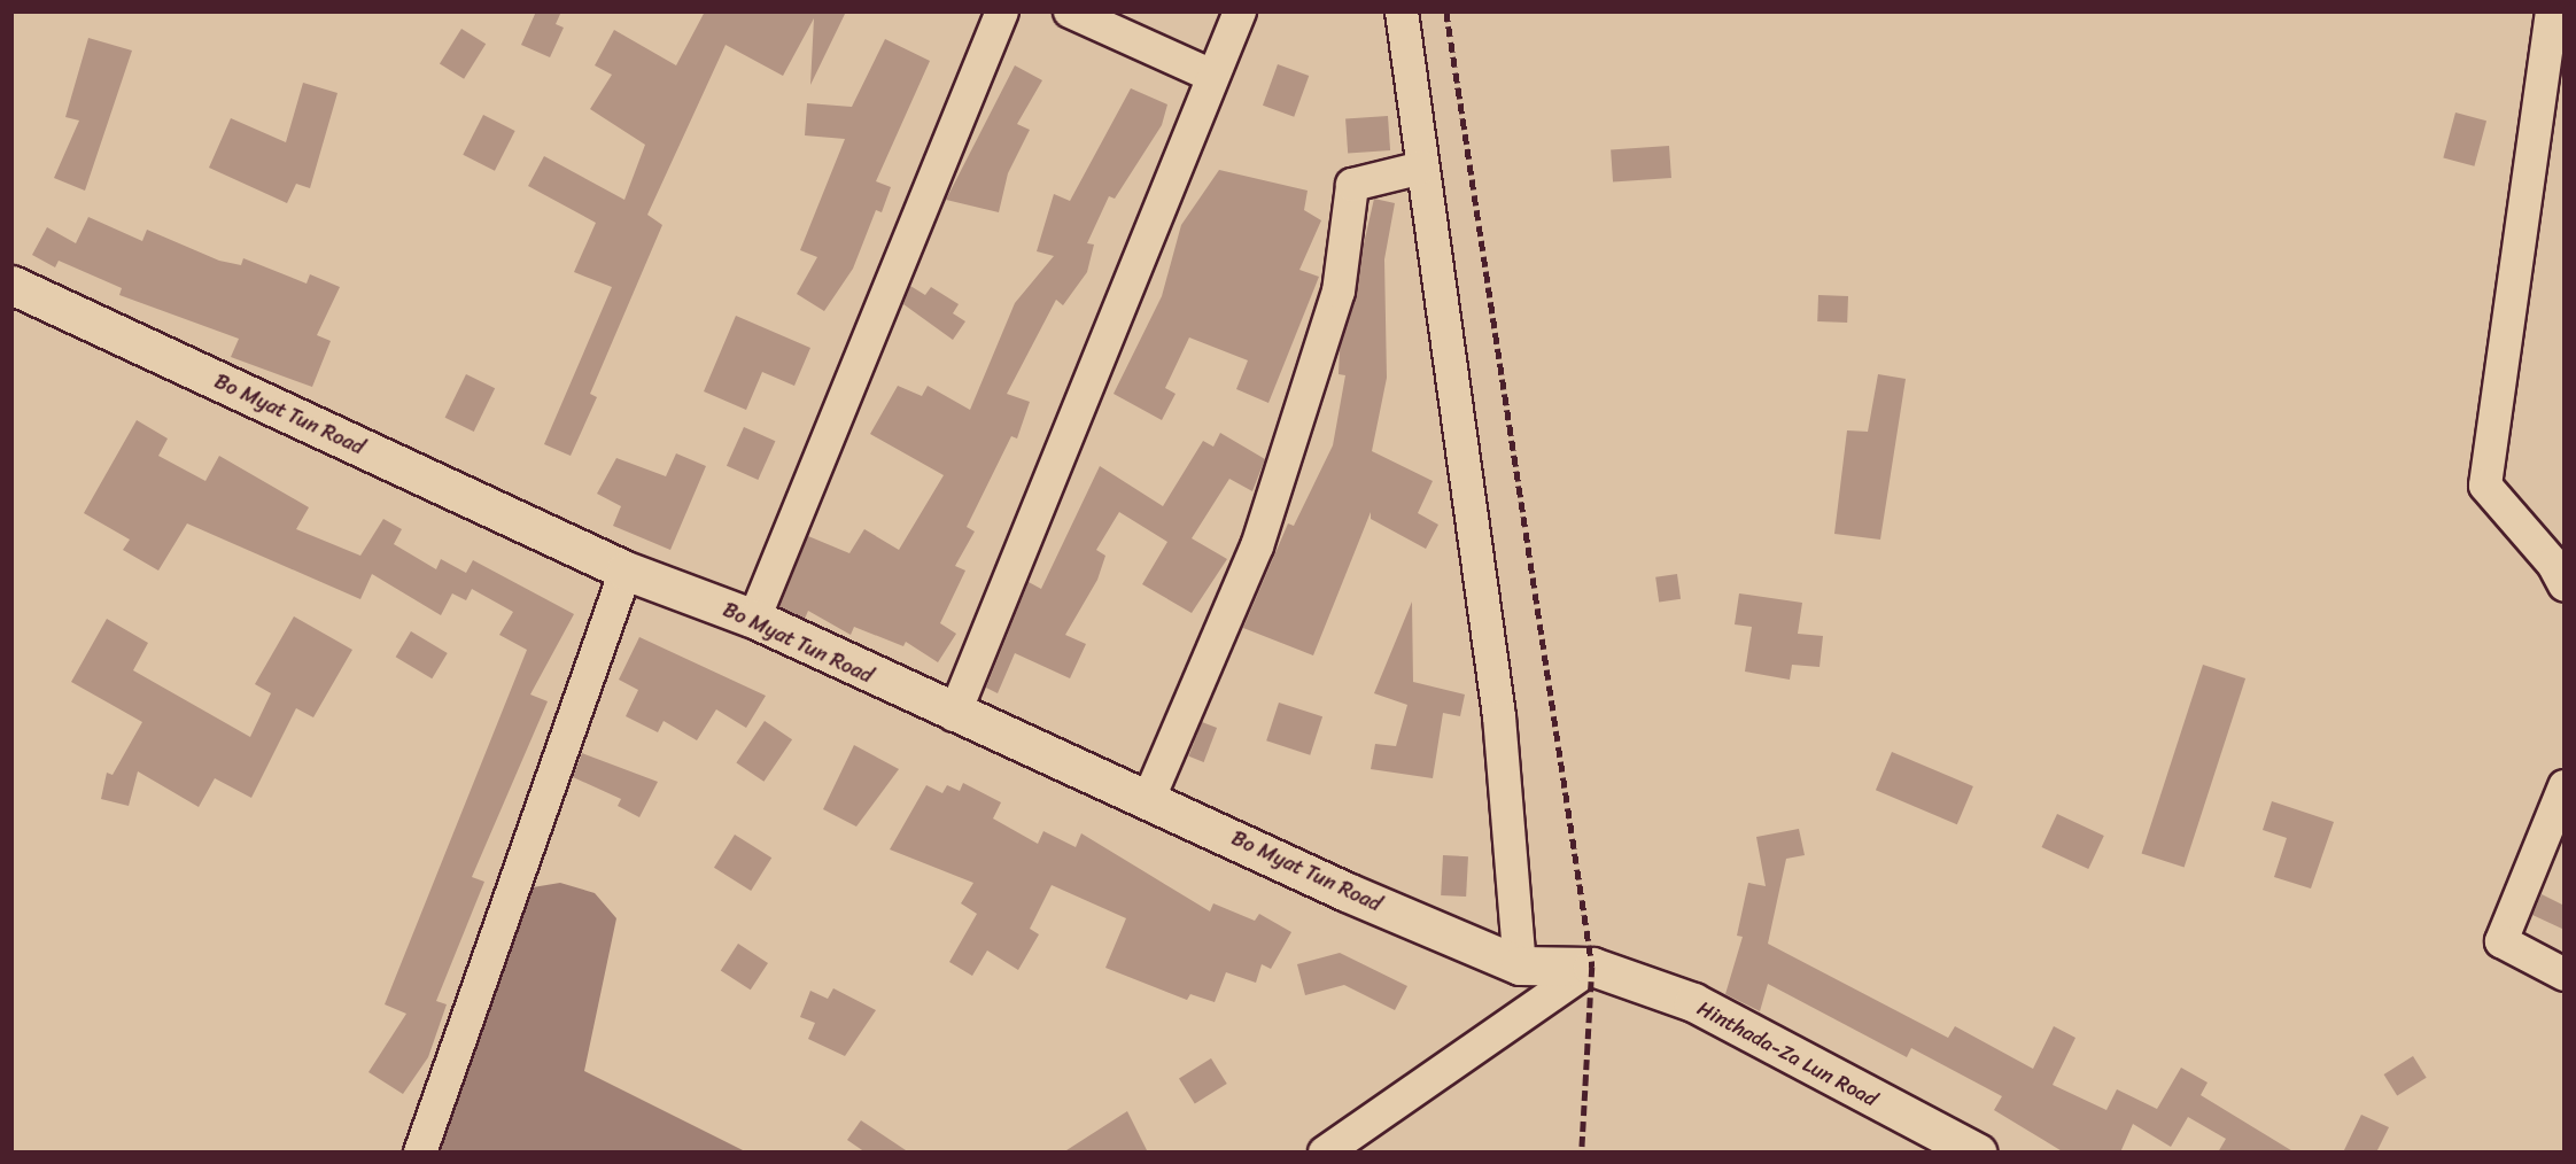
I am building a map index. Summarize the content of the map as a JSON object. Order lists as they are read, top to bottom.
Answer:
{
  "streets": {
    "main road": ["Bo Myat Tun Road", "Hinthada-Za Lun Road"]
  },
  "crossings": [
    ["Bo Myat Tun Road", "Hinthada-Za Lun Road"]
  ]
}
